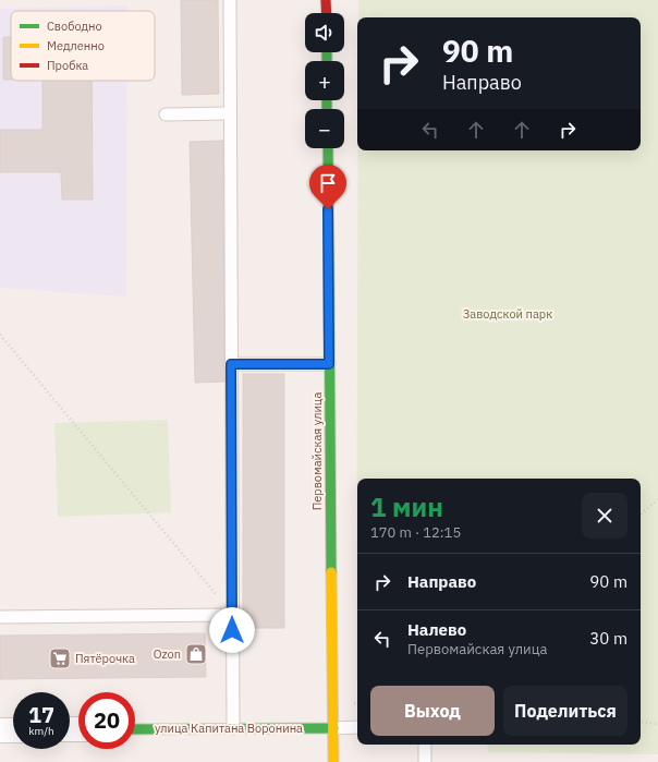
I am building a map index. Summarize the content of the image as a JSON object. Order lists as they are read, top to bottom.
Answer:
{
  "streets": {
    "street": ["Первомайская улица", "улица Капитана Воронина"]
  },
  "crossings": [
    ["Первомайская улица", "улица Капитана Воронина"]
  ],
  "parks": ["Заводской парк"],
  "places": {
    "shop": ["Ozon"],
    "supermarket": ["Пятёрочка"]
  },
  "legend": ["Свободно", "Медленно", "Пробка"],
  "page": {
    "map_buttons": ["+", "−"],
    "turn": ["90 m", "Направо"],
    "heading": ["1 мин", "170 m · 12:15"],
    "list": [
      {
        "name": "Направо",
        "value": "90 m"
      },
      {
        "name": "Налево",
        "note": "Первомайская улица",
        "value": "30 m"
      }
    ],
    "buttons": ["Выход", "Поделиться"],
    "speed": "17 km/h",
    "limit": "20"
  }
}
